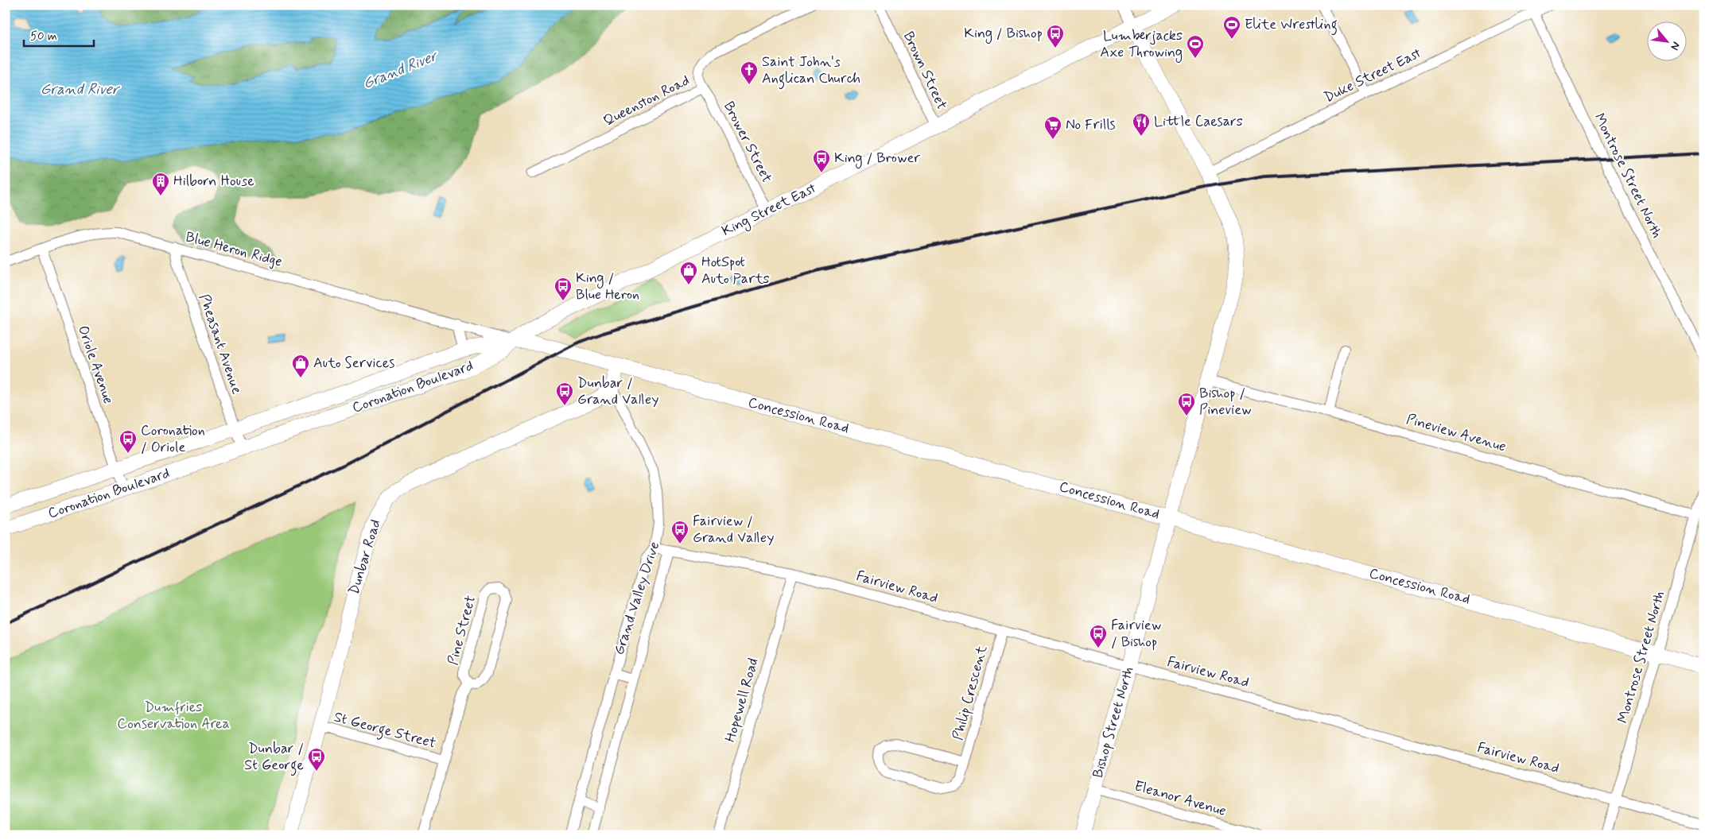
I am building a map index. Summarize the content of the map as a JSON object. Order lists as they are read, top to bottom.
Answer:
{
  "streets": {
    "main road": [
      "King Street East",
      "Coronation Boulevard",
      "Concession Road",
      "Dunbar Road",
      "Bishop Street North"
    ],
    "street": [
      "Brown Street",
      "Duke Street East",
      "Queenston Road",
      "Brower Street",
      "Montrose Street North",
      "Blue Heron Ridge",
      "Pheasant Avenue",
      "Oriole Avenue",
      "Pineview Avenue",
      "Fairview Road",
      "Grand Valley Drive",
      "Pine Street",
      "Philip Crescent",
      "Hopewell Road",
      "St George Street",
      "Eleanor Avenue"
    ]
  },
  "crossings": [
    ["Brown Street", "King Street East"],
    ["Duke Street East", "Montrose Street North"],
    ["Duke Street East", "Bishop Street North"],
    ["Queenston Road", "Brower Street"],
    ["Brower Street", "King Street East"],
    ["Montrose Street North", "Concession Road"],
    ["Montrose Street North", "Pineview Avenue"],
    ["Montrose Street North", "Fairview Road"],
    ["King Street East", "Blue Heron Ridge"],
    ["King Street East", "Coronation Boulevard"],
    ["King Street East", "Concession Road"],
    ["King Street East", "Bishop Street North"],
    ["Blue Heron Ridge", "Pheasant Avenue"],
    ["Blue Heron Ridge", "Oriole Avenue"],
    ["Blue Heron Ridge", "Coronation Boulevard"],
    ["Blue Heron Ridge", "Concession Road"],
    ["Pheasant Avenue", "Coronation Boulevard"],
    ["Oriole Avenue", "Coronation Boulevard"],
    ["Coronation Boulevard", "Concession Road"],
    ["Concession Road", "Bishop Street North"],
    ["Pineview Avenue", "Bishop Street North"],
    ["Dunbar Road", "Grand Valley Drive"],
    ["Dunbar Road", "St George Street"],
    ["Fairview Road", "Grand Valley Drive"],
    ["Fairview Road", "Philip Crescent"],
    ["Fairview Road", "Hopewell Road"],
    ["Fairview Road", "Bishop Street North"],
    ["Pine Street", "St George Street"],
    ["Bishop Street North", "Eleanor Avenue"]
  ],
  "water": ["Grand River"],
  "parks": ["Dumfries Conservation Area"],
  "places": {
    "sports": ["Elite Wrestling", "Lumberjacks Axe Throwing"],
    "bus stop": [
      "King / Bishop",
      "King / Brower",
      "King / Blue Heron",
      "Dunbar / Grand Valley",
      "Bishop / Pineview",
      "Coronation / Oriole",
      "Fairview / Grand Valley",
      "Fairview / Bishop",
      "Dunbar / St George"
    ],
    "church": ["Saint John's Anglican Church"],
    "restaurant": ["Little Caesars"],
    "supermarket": ["No Frills"],
    "building": ["Hilborn House"],
    "shop": ["HotSpot Auto Parts", "Auto Services"]
  },
  "scale_bar": "50 m",
  "north": "bottom right"
}
